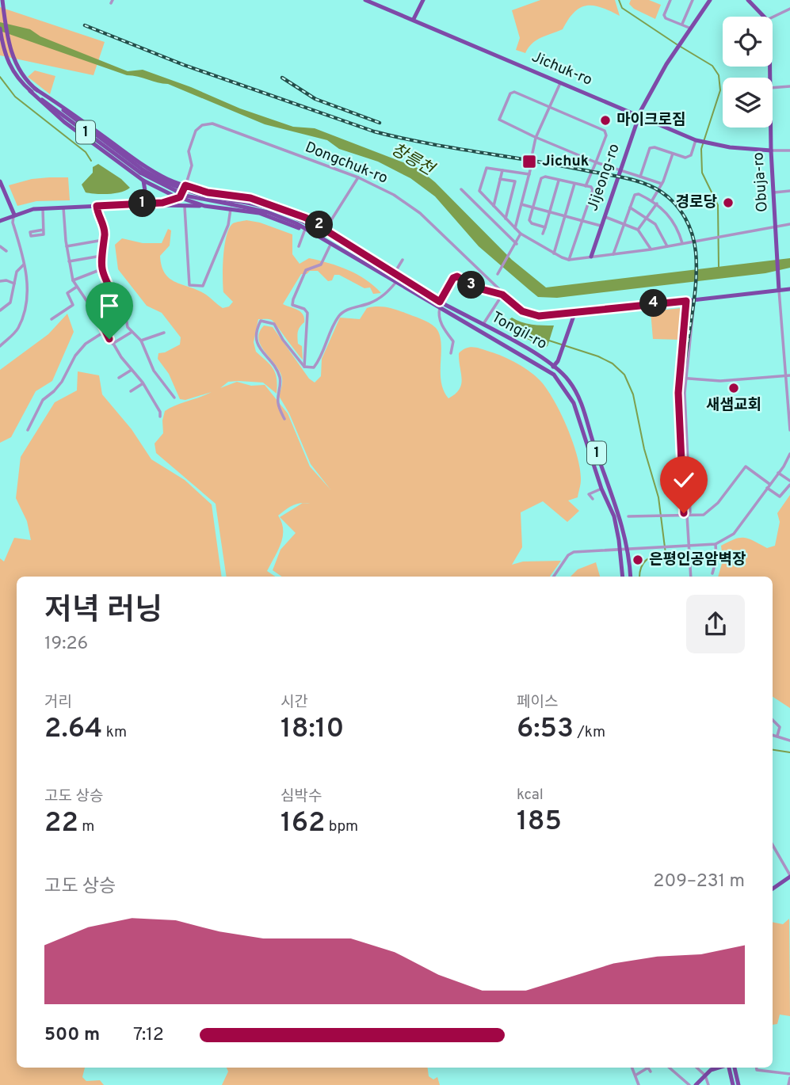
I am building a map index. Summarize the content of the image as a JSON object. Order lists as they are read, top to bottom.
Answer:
{
  "streets": {
    "main road": [
      "Jichuk-ro",
      "1",
      "Jijeong-ro",
      "Obuja-ro",
      "Tongil-ro"
    ],
    "street": ["Dongchuk-ro"]
  },
  "crossings": [
    ["Jichuk-ro", "Jijeong-ro"],
    ["Jichuk-ro", "Obuja-ro"]
  ],
  "water": ["창릉천"],
  "places": {
    "other": [
      "마이크로짐",
      "경로당",
      "새샘교회",
      "은평인공암벽장"
    ],
    "transit": ["Jichuk"]
  },
  "page": {
    "pins": [
      "1",
      "2",
      "3",
      "4"
    ],
    "heading": ["저녁 러닝", "19:26"],
    "stats": [
      ["거리", "2.64 km"],
      ["시간", "18:10"],
      ["페이스", "6:53 /km"],
      ["고도 상승", "22 m"],
      ["심박수", "162 bpm"],
      ["kcal", "185"]
    ],
    "chart": ["고도 상승", "209–231 m"],
    "list": [
      {
        "name": "500 m",
        "note": "7:12"
      }
    ]
  }
}
